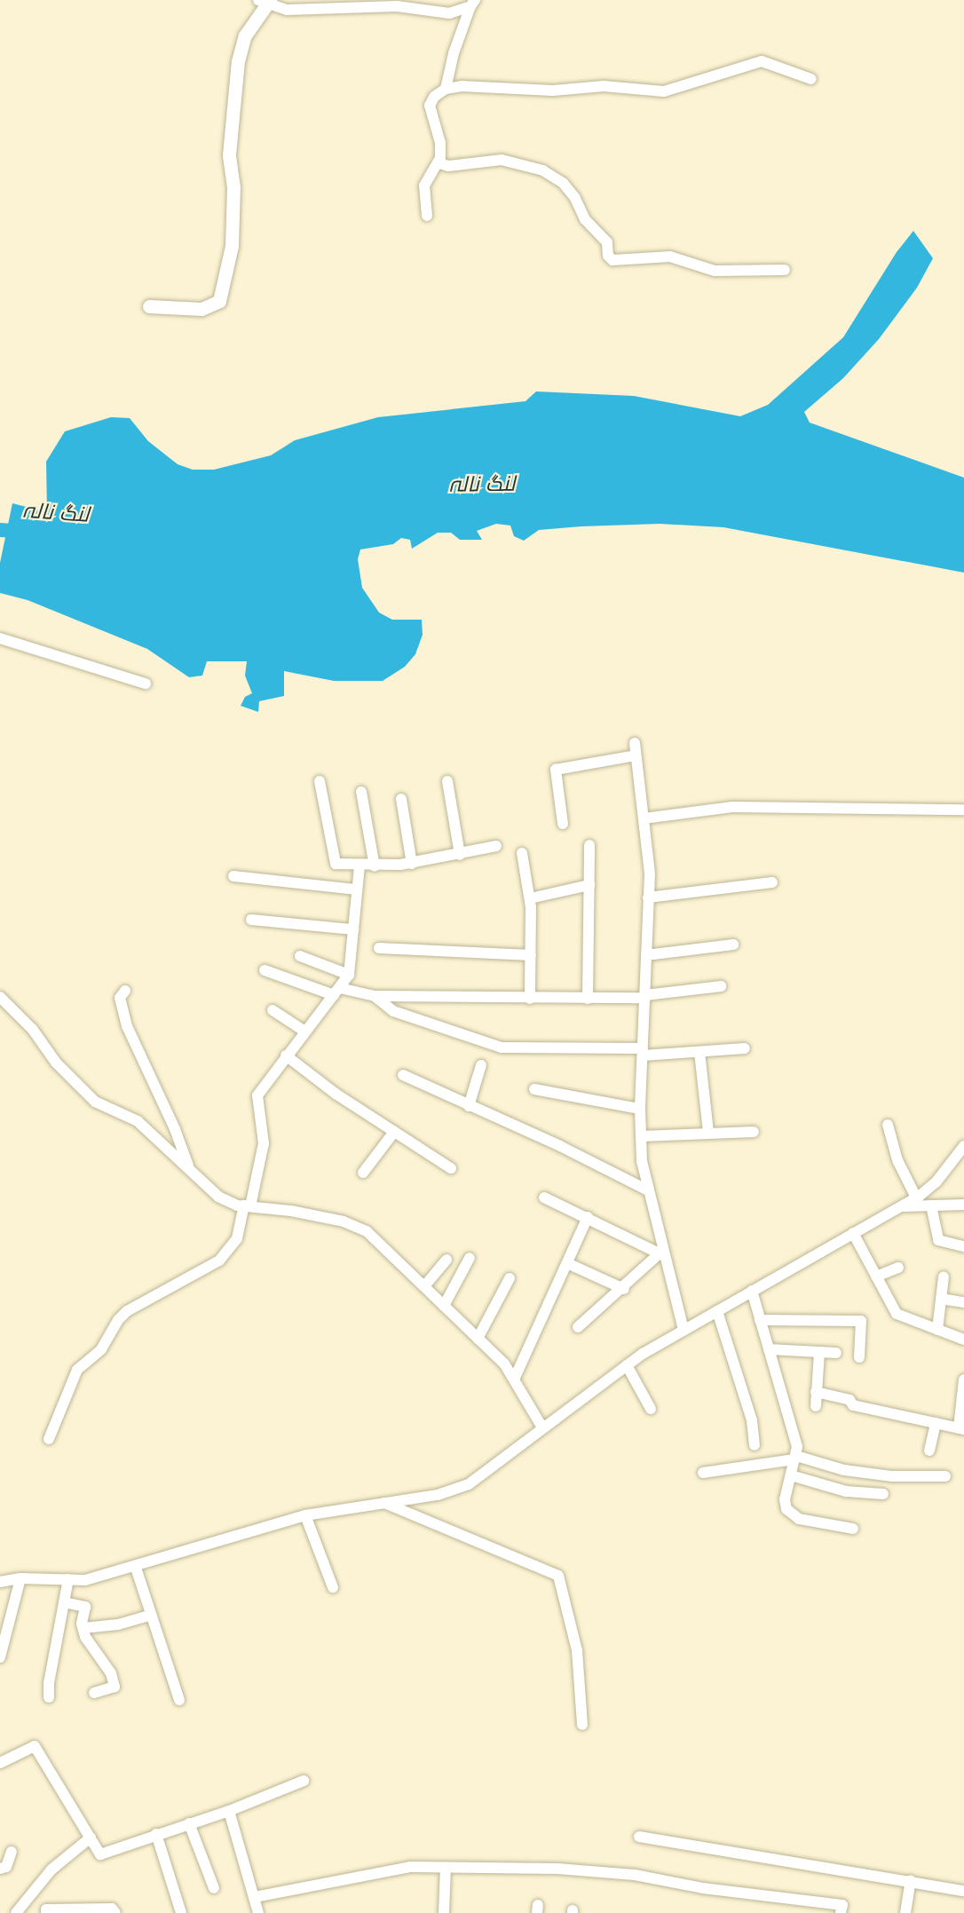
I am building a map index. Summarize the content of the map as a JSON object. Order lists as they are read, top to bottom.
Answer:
{
  "water": ["لنگ نالہ"]
}
